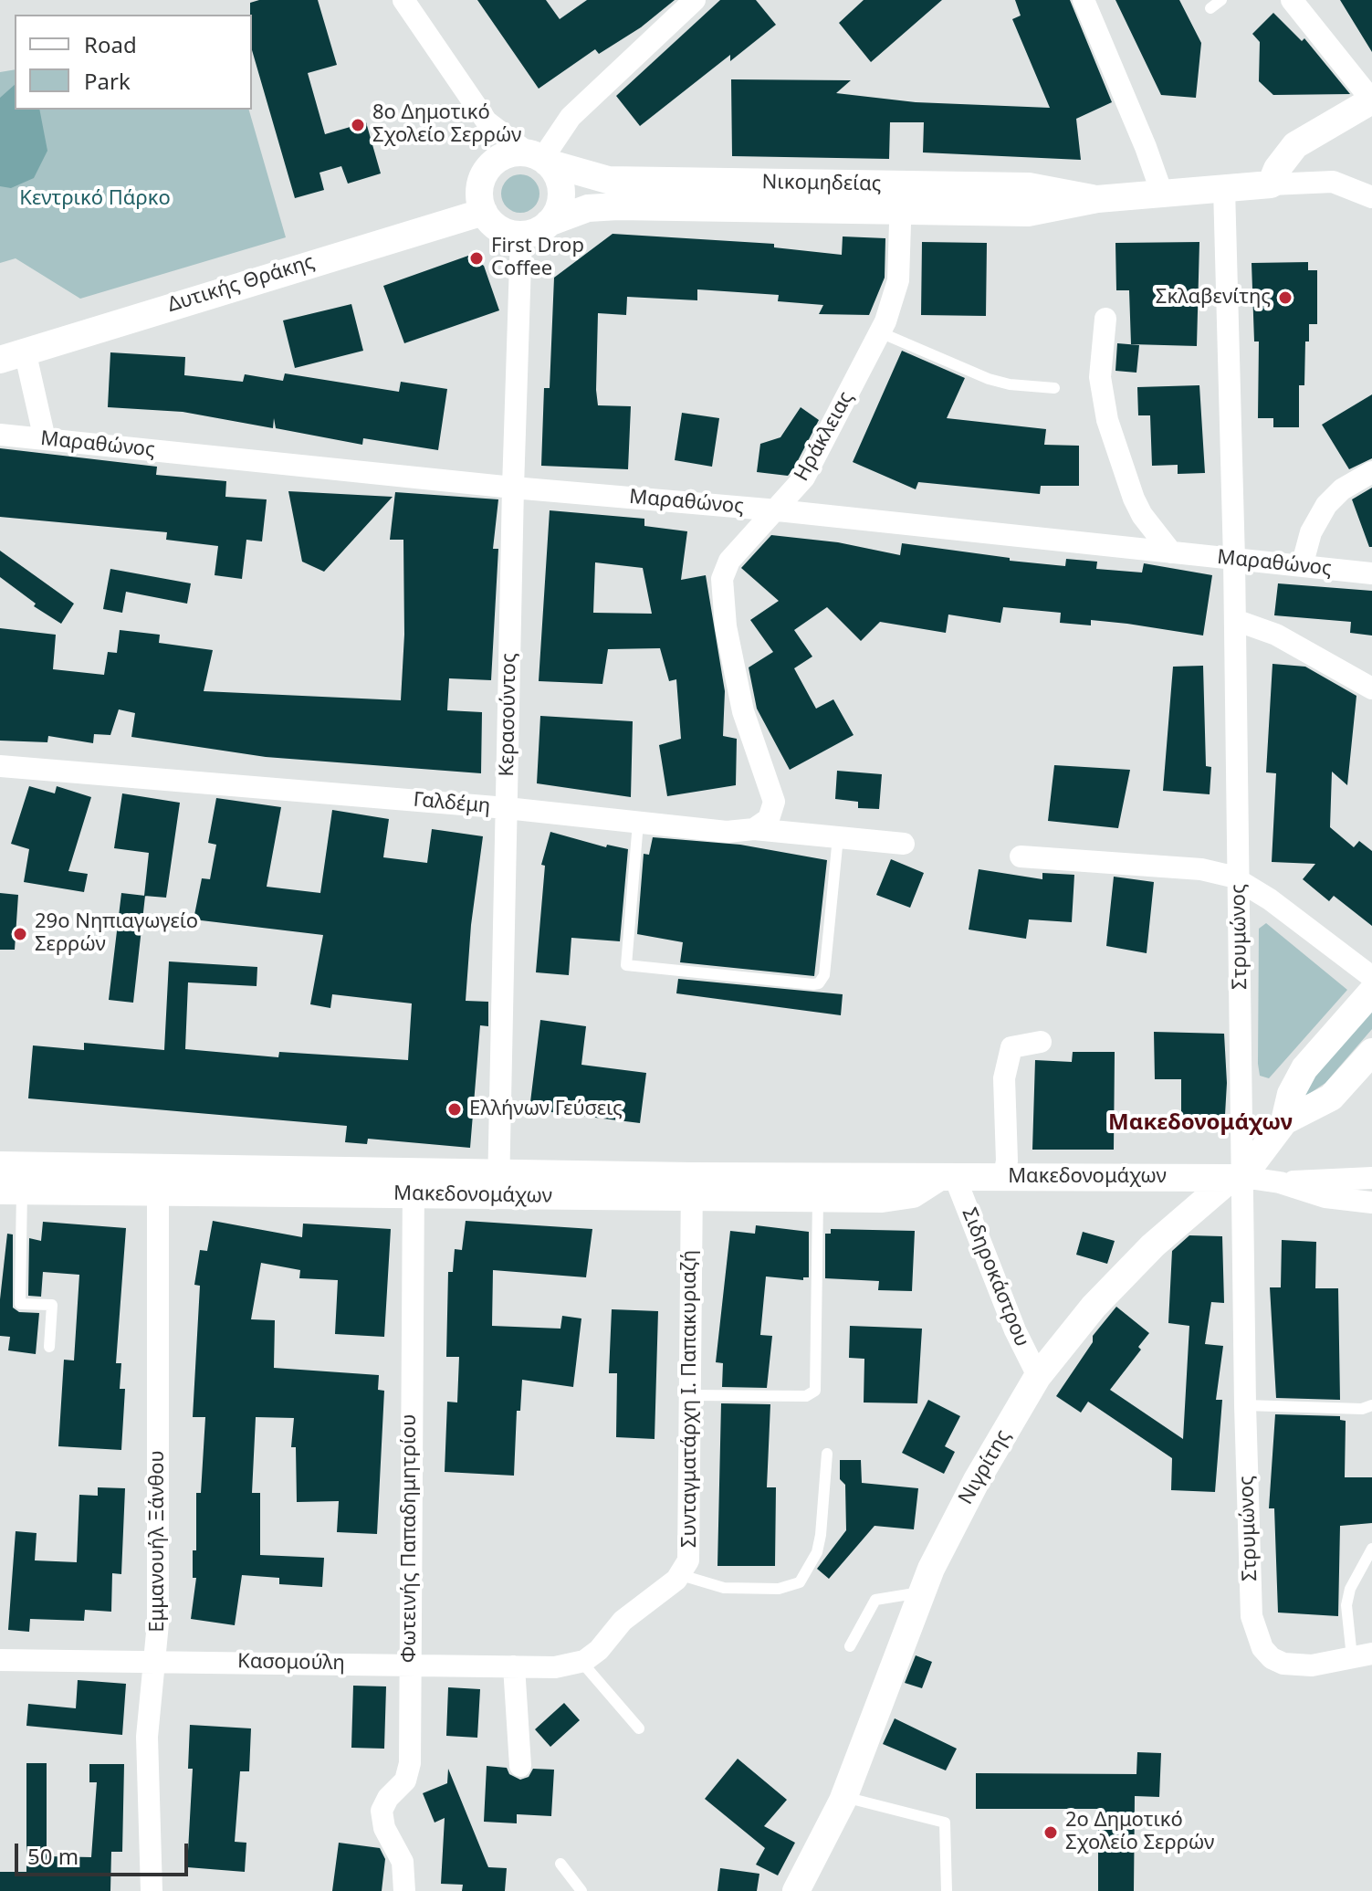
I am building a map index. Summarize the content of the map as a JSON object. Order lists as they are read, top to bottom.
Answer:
{
  "streets": {
    "street": [
      "Νικομηδείας",
      "Δυτικής Θράκης",
      "Ηράκλειας",
      "Μαραθώνος",
      "Κερασούντος",
      "Γαλδέμη",
      "Στρυμώνος",
      "Μακεδονομάχων",
      "Σιδηροκάστρου",
      "Συνταγματάρχη Ι. Παπακυριαζή",
      "Νιγρίτης",
      "Φωτεινής Παπαδημητρίου",
      "Εμμανουήλ Ξάνθου",
      "Κασομούλη"
    ]
  },
  "crossings": [
    ["Νικομηδείας", "Δυτικής Θράκης"],
    ["Νικομηδείας", "Ηράκλειας"],
    ["Νικομηδείας", "Κερασούντος"],
    ["Νικομηδείας", "Στρυμώνος"],
    ["Δυτικής Θράκης", "Κερασούντος"],
    ["Ηράκλειας", "Μαραθώνος"],
    ["Ηράκλειας", "Γαλδέμη"],
    ["Μαραθώνος", "Κερασούντος"],
    ["Μαραθώνος", "Στρυμώνος"],
    ["Κερασούντος", "Γαλδέμη"],
    ["Κερασούντος", "Μακεδονομάχων"],
    ["Στρυμώνος", "Μακεδονομάχων"],
    ["Στρυμώνος", "Νιγρίτης"],
    ["Μακεδονομάχων", "Σιδηροκάστρου"],
    ["Μακεδονομάχων", "Συνταγματάρχη Ι. Παπακυριαζή"],
    ["Μακεδονομάχων", "Νιγρίτης"],
    ["Μακεδονομάχων", "Φωτεινής Παπαδημητρίου"],
    ["Μακεδονομάχων", "Εμμανουήλ Ξάνθου"],
    ["Σιδηροκάστρου", "Νιγρίτης"],
    ["Συνταγματάρχη Ι. Παπακυριαζή", "Κασομούλη"],
    ["Φωτεινής Παπαδημητρίου", "Κασομούλη"],
    ["Εμμανουήλ Ξάνθου", "Κασομούλη"]
  ],
  "districts": ["Μακεδονομάχων"],
  "parks": ["Κεντρικό Πάρκο"],
  "places": [
    "8ο Δημοτικό Σχολείο Σερρών",
    "First Drop Coffee",
    "Σκλαβενίτης",
    "29ο Νηπιαγωγείο Σερρών",
    "Ελλήνων Γεύσεις",
    "2ο Δημοτικό Σχολείο Σερρών"
  ],
  "legend": ["Road", "Park"],
  "scale_bar": "50 m"
}
